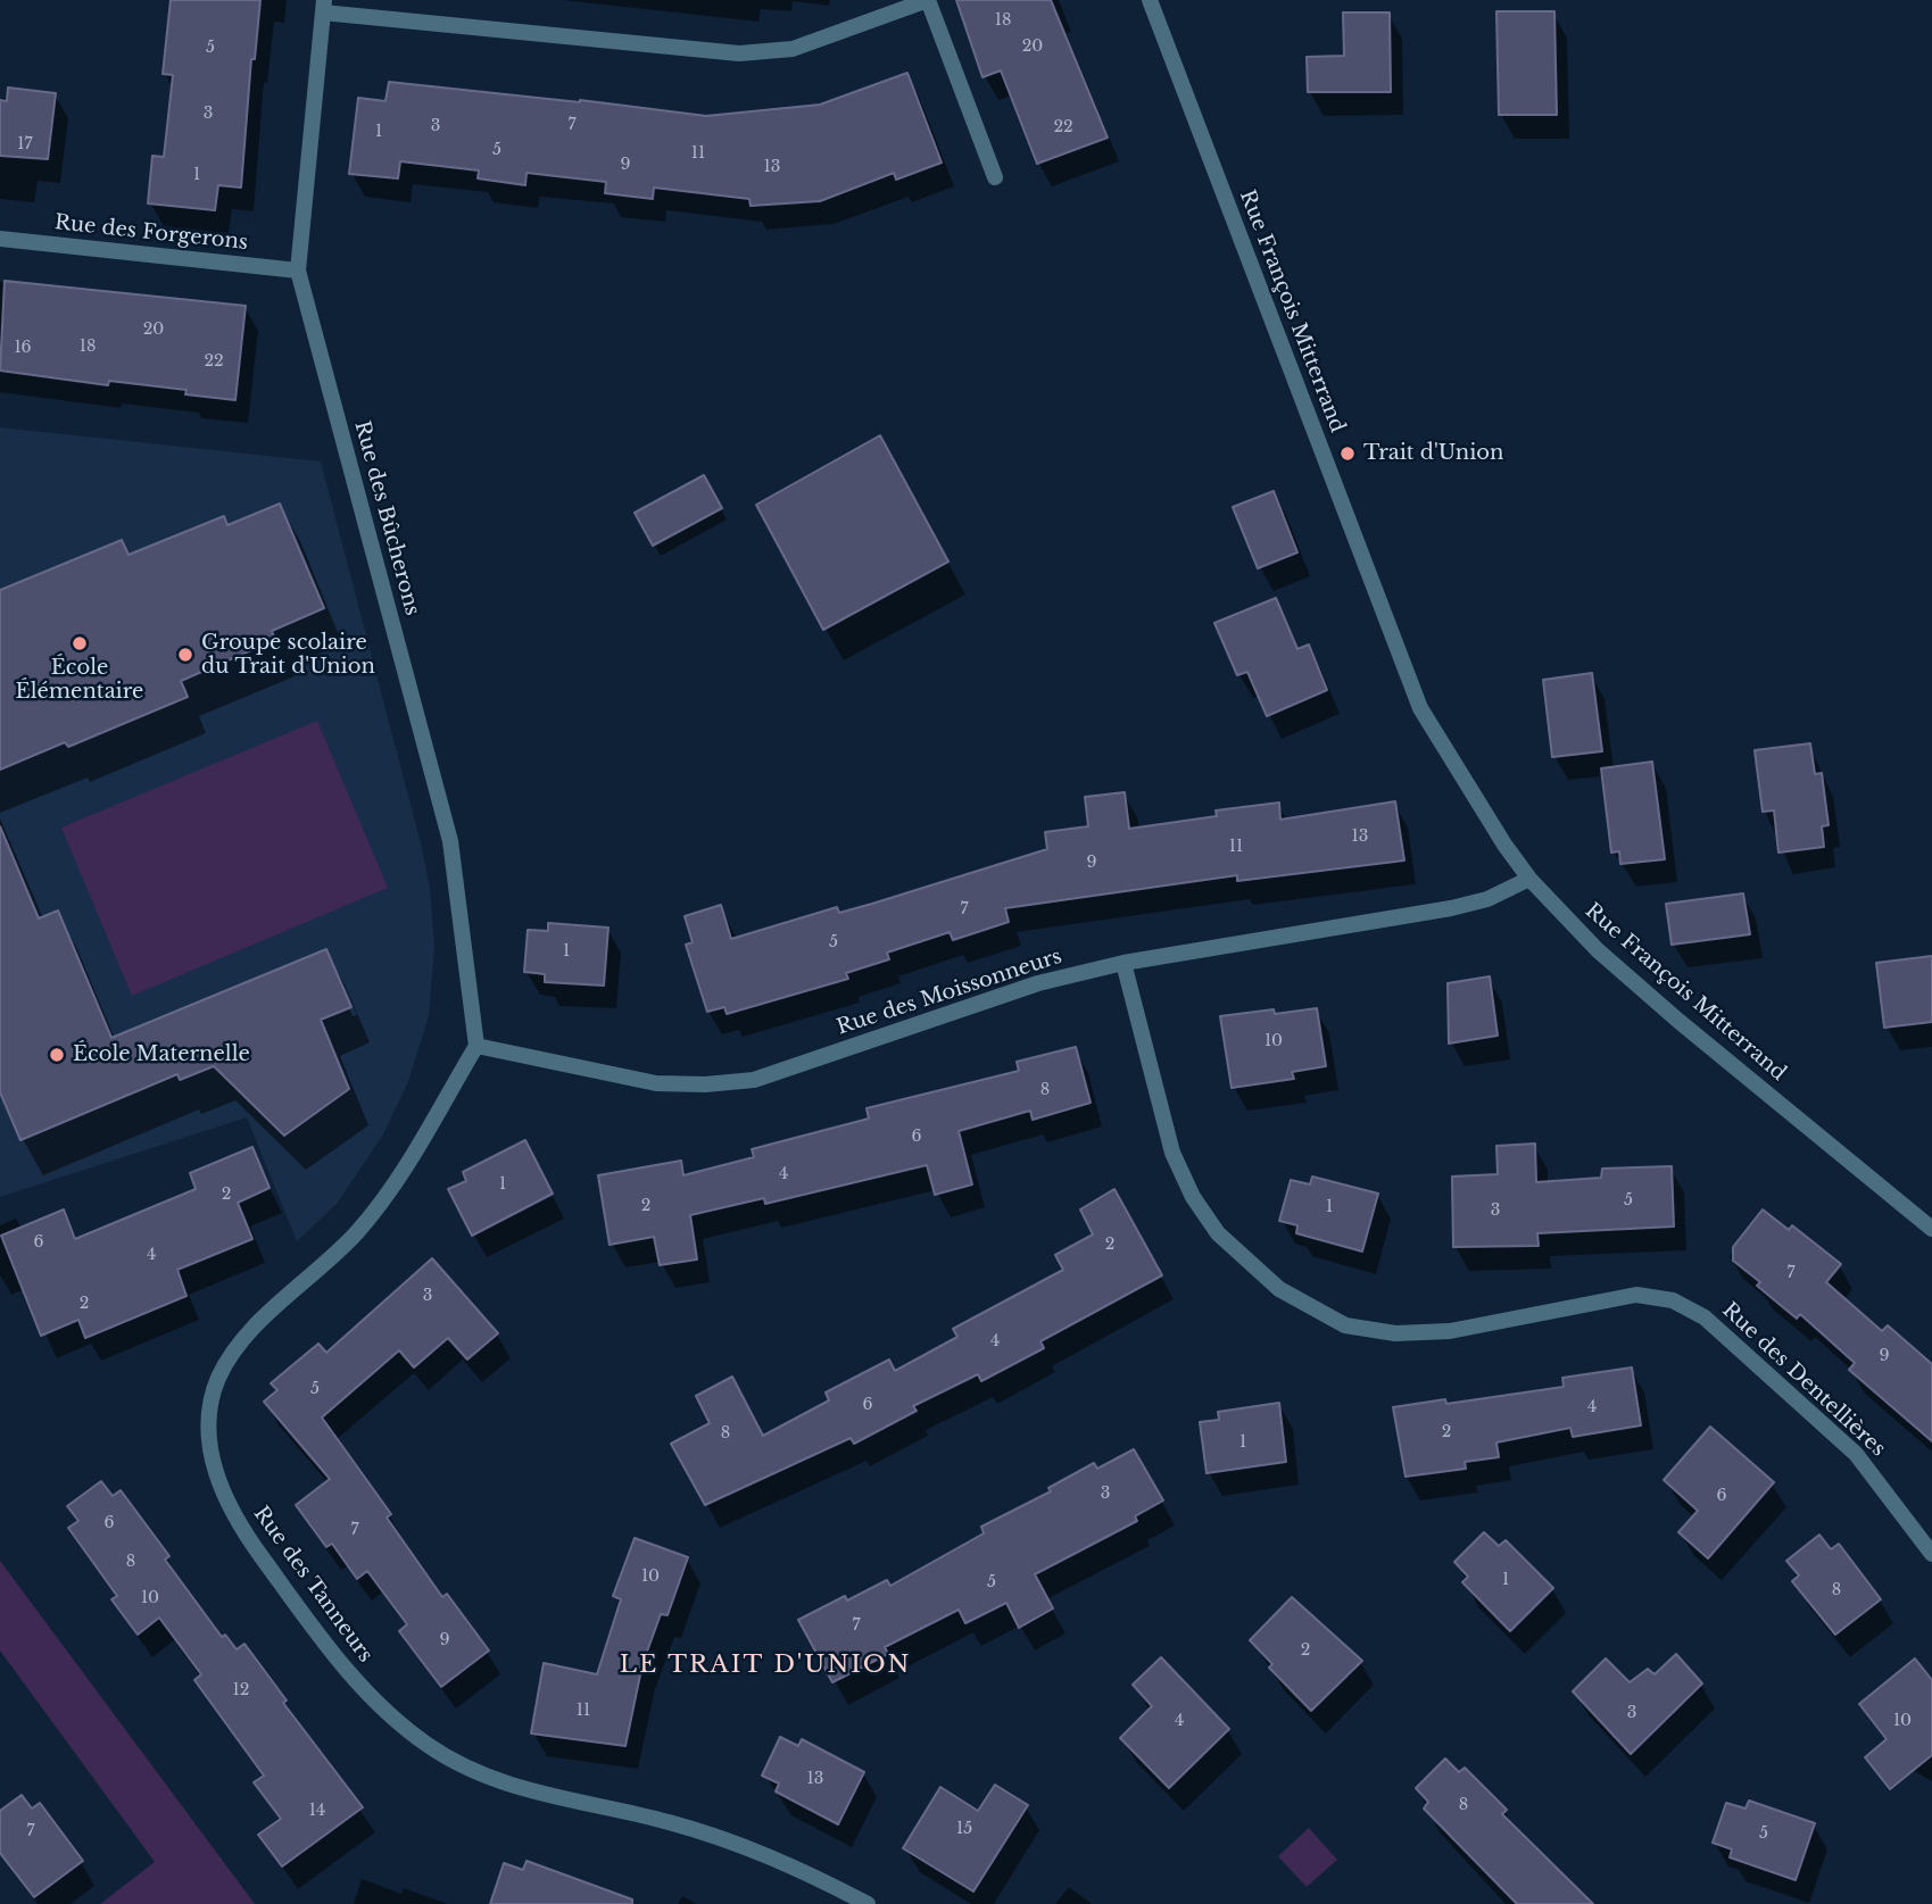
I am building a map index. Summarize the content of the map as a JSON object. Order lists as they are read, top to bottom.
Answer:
{
  "streets": {
    "street": [
      "Rue des Forgerons",
      "Rue François Mitterrand",
      "Rue des Bûcherons",
      "Rue des Moissonneurs",
      "Rue des Dentellières",
      "Rue des Tanneurs"
    ]
  },
  "crossings": [
    ["Rue des Forgerons", "Rue des Bûcherons"],
    ["Rue François Mitterrand", "Rue des Moissonneurs"],
    ["Rue des Bûcherons", "Rue des Moissonneurs"],
    ["Rue des Bûcherons", "Rue des Tanneurs"],
    ["Rue des Moissonneurs", "Rue des Dentellières"],
    ["Rue des Moissonneurs", "Rue des Tanneurs"]
  ],
  "districts": ["LE TRAIT D'UNION"],
  "places": [
    "Trait d'Union",
    "École Élémentaire",
    "Groupe scolaire du Trait d'Union",
    "École Maternelle"
  ],
  "house_numbers": [
    "18",
    "20",
    "5",
    "3",
    "7",
    "3",
    "22",
    "1",
    "17",
    "5",
    "11",
    "9",
    "13",
    "1",
    "20",
    "18",
    "16",
    "22",
    "13",
    "11",
    "9",
    "7",
    "5",
    "1",
    "10",
    "8",
    "6",
    "4",
    "1",
    "2",
    "5",
    "2",
    "1",
    "3",
    "6",
    "2",
    "4",
    "7",
    "3",
    "2",
    "4",
    "9",
    "5",
    "6",
    "4",
    "2",
    "8",
    "1",
    "3",
    "6",
    "6",
    "7",
    "8",
    "10",
    "1",
    "5",
    "8",
    "10",
    "7",
    "9",
    "2",
    "12",
    "11",
    "3",
    "4",
    "10",
    "13",
    "8",
    "14",
    "15",
    "7",
    "5"
  ]
}
